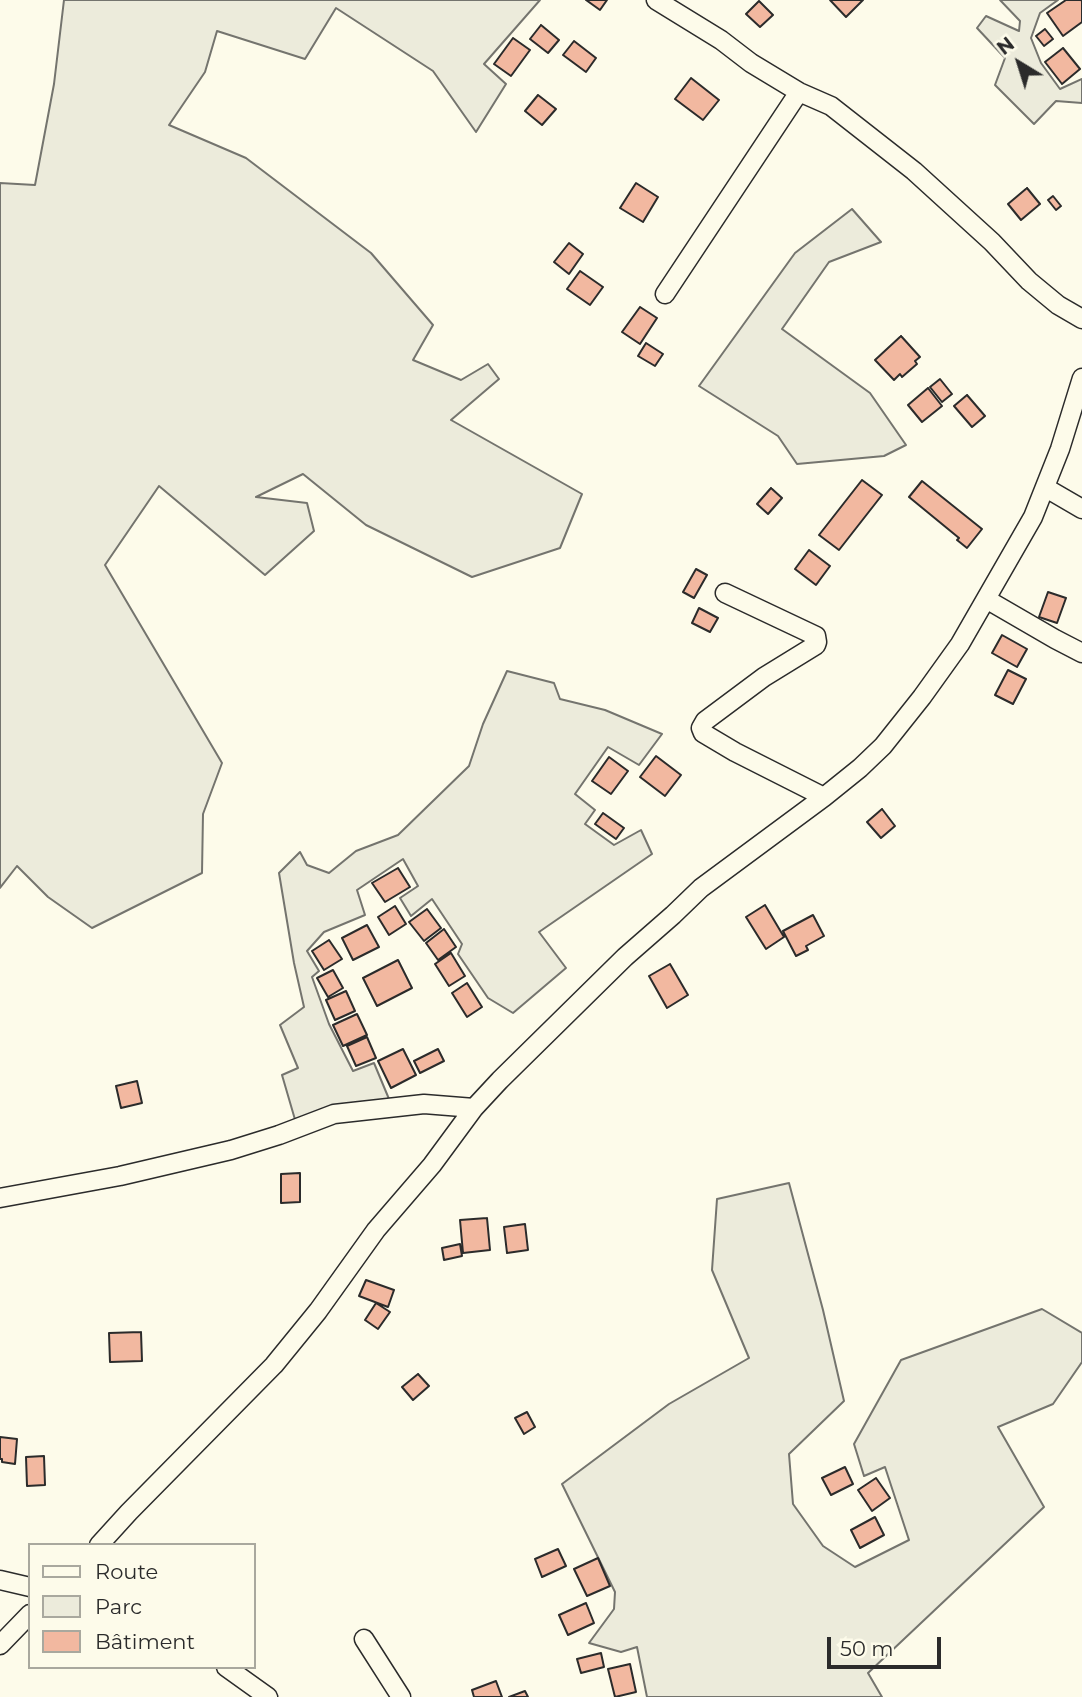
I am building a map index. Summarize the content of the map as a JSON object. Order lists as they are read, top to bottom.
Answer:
{
  "legend": ["Route", "Parc", "Bâtiment"],
  "scale_bar": "50 m",
  "north": "top left"
}
